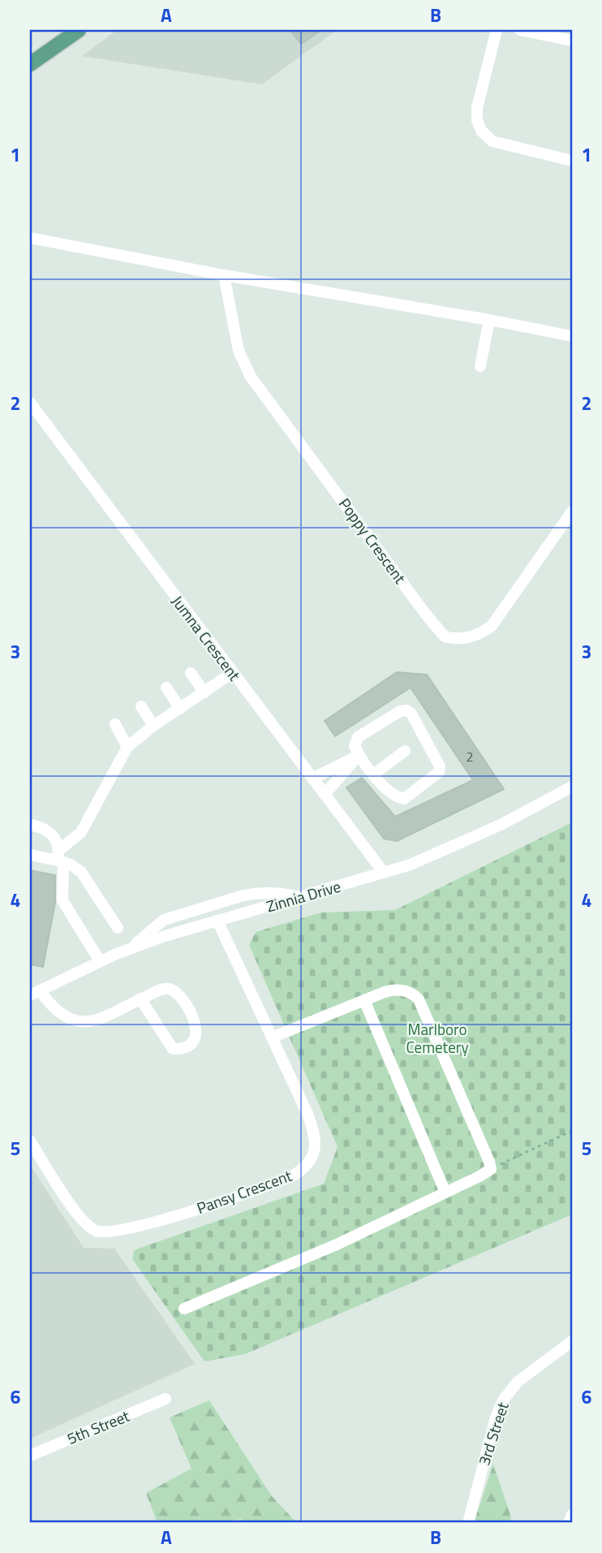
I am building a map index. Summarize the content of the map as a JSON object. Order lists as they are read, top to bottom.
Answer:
{
  "streets": {
    "street": [
      "Poppy Crescent",
      "Jumna Crescent",
      "Zinnia Drive",
      "Pansy Crescent",
      "5th Street",
      "3rd Street"
    ]
  },
  "crossings": [
    ["Jumna Crescent", "Zinnia Drive"],
    ["Zinnia Drive", "Pansy Crescent"]
  ],
  "parks": ["Marlboro Cemetery"],
  "house_numbers": ["2"],
  "grid": {
    "columns": ["A", "B"],
    "rows": [
      "1",
      "2",
      "3",
      "4",
      "5",
      "6"
    ]
  }
}
